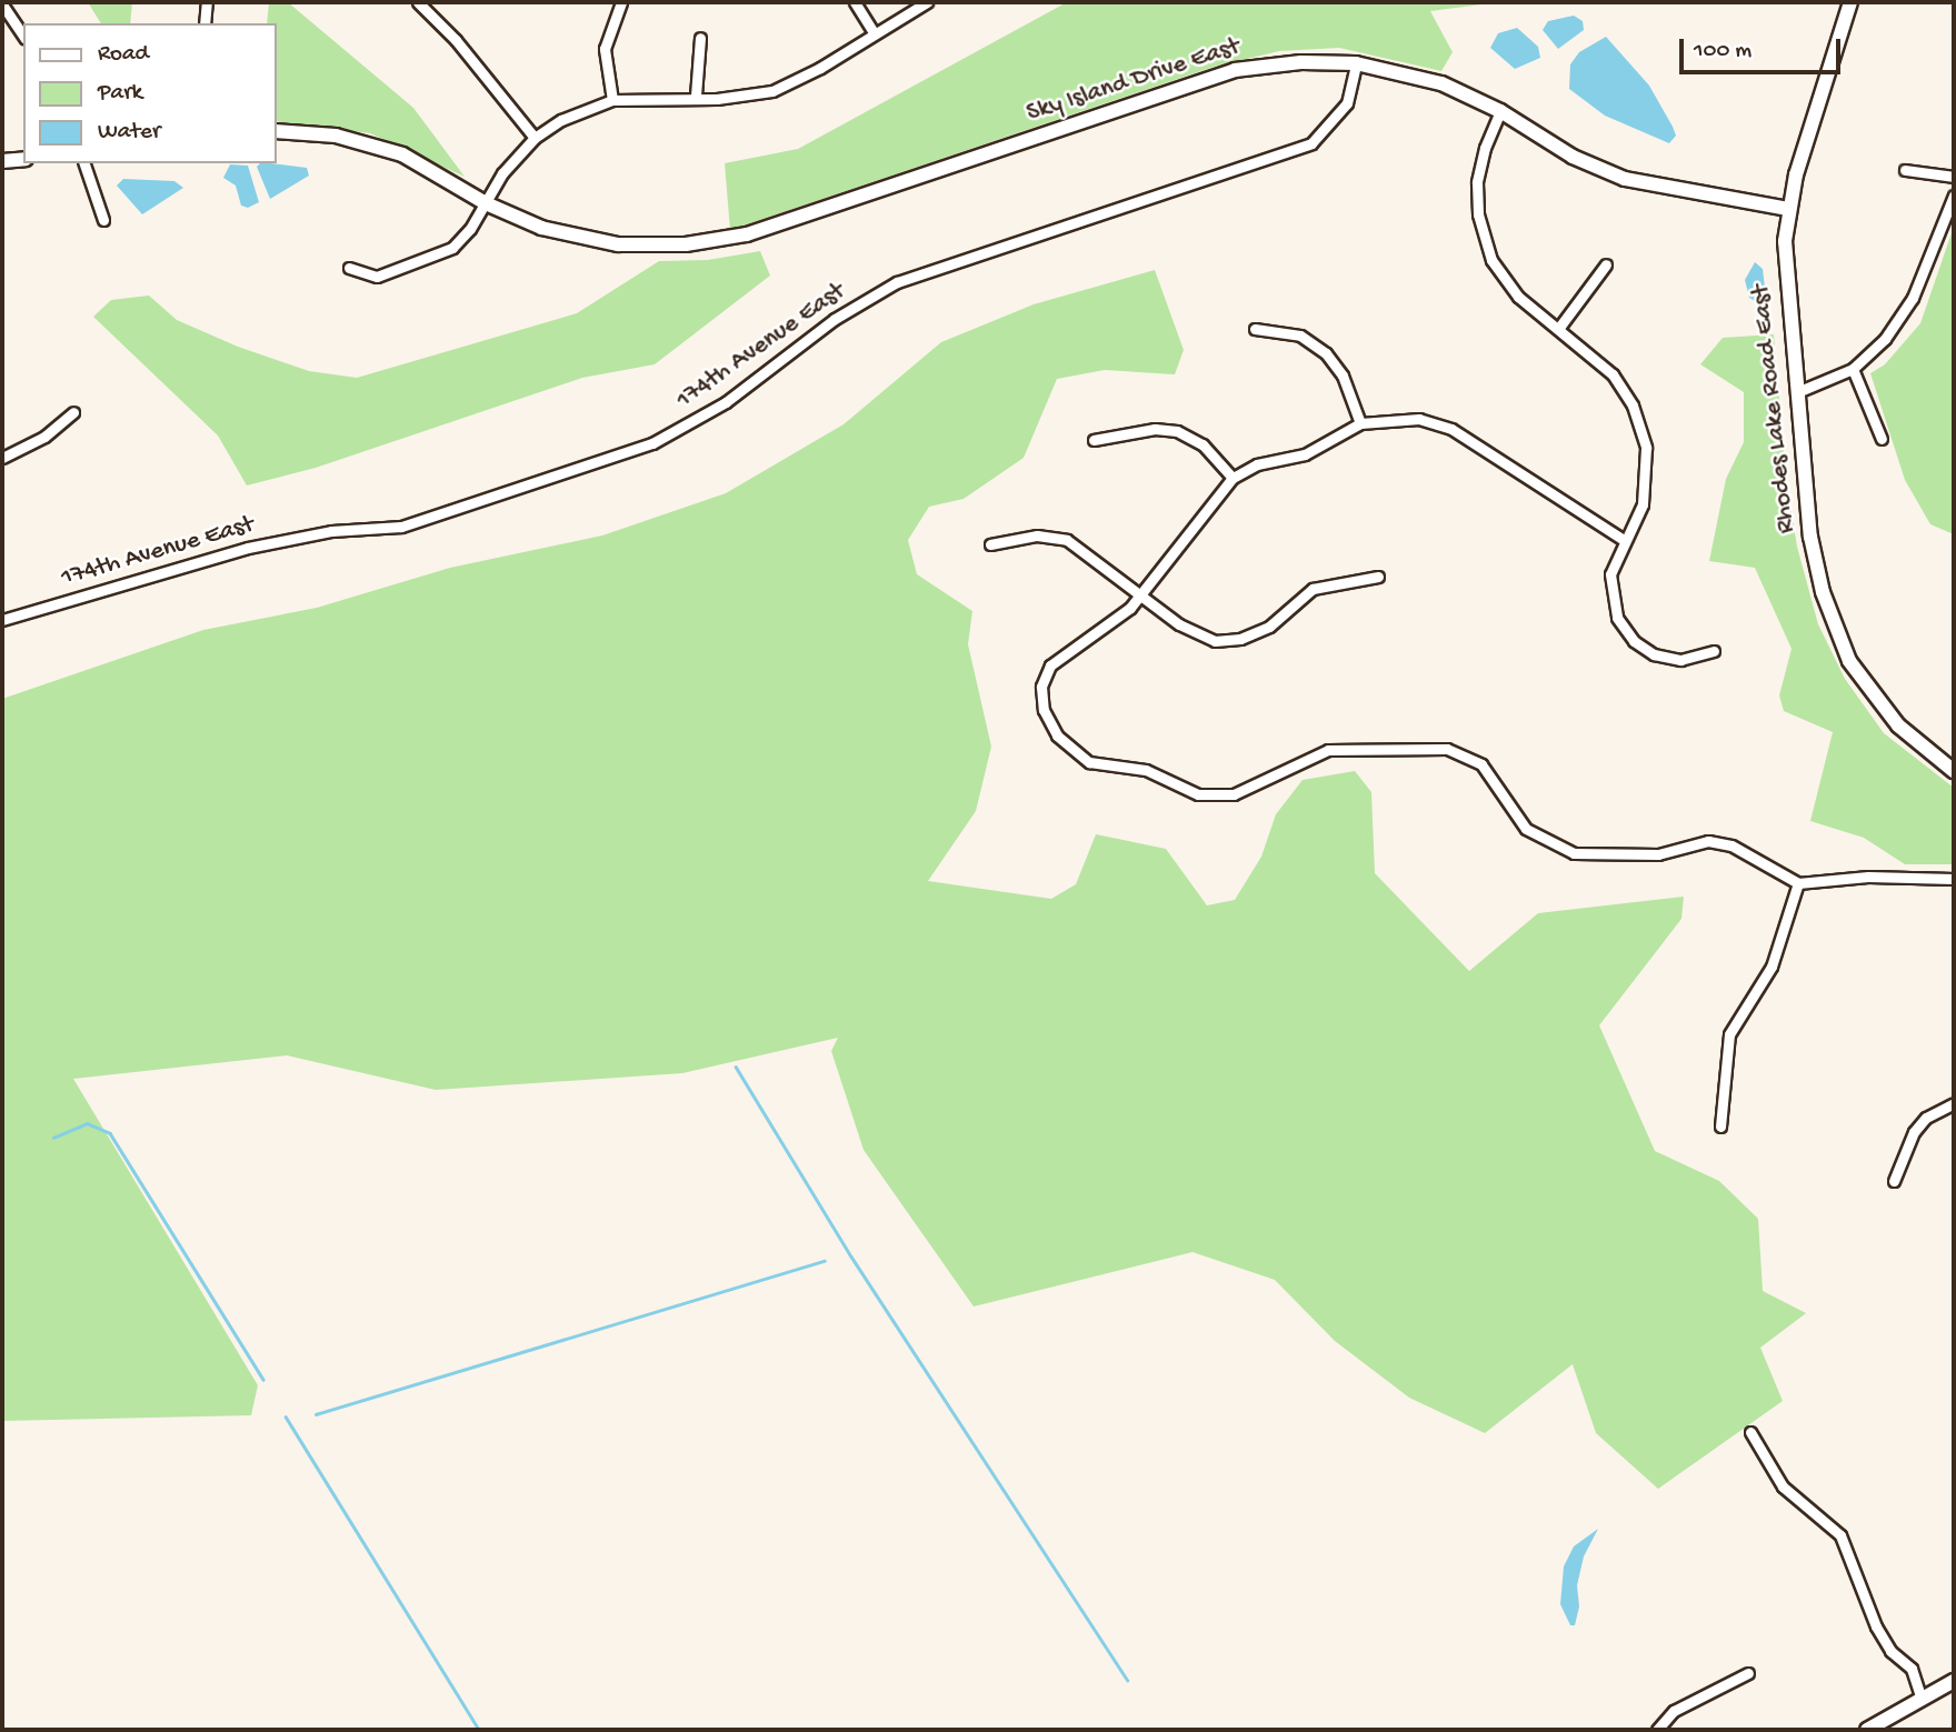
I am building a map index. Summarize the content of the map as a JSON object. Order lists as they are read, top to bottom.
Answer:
{
  "streets": {
    "street": ["Sky Island Drive East", "174th Avenue East", "Rhodes Lake Road East"]
  },
  "crossings": [
    ["Sky Island Drive East", "174th Avenue East"],
    ["Sky Island Drive East", "Rhodes Lake Road East"]
  ],
  "legend": ["Road", "Park", "Water"],
  "scale_bar": "100 m"
}
